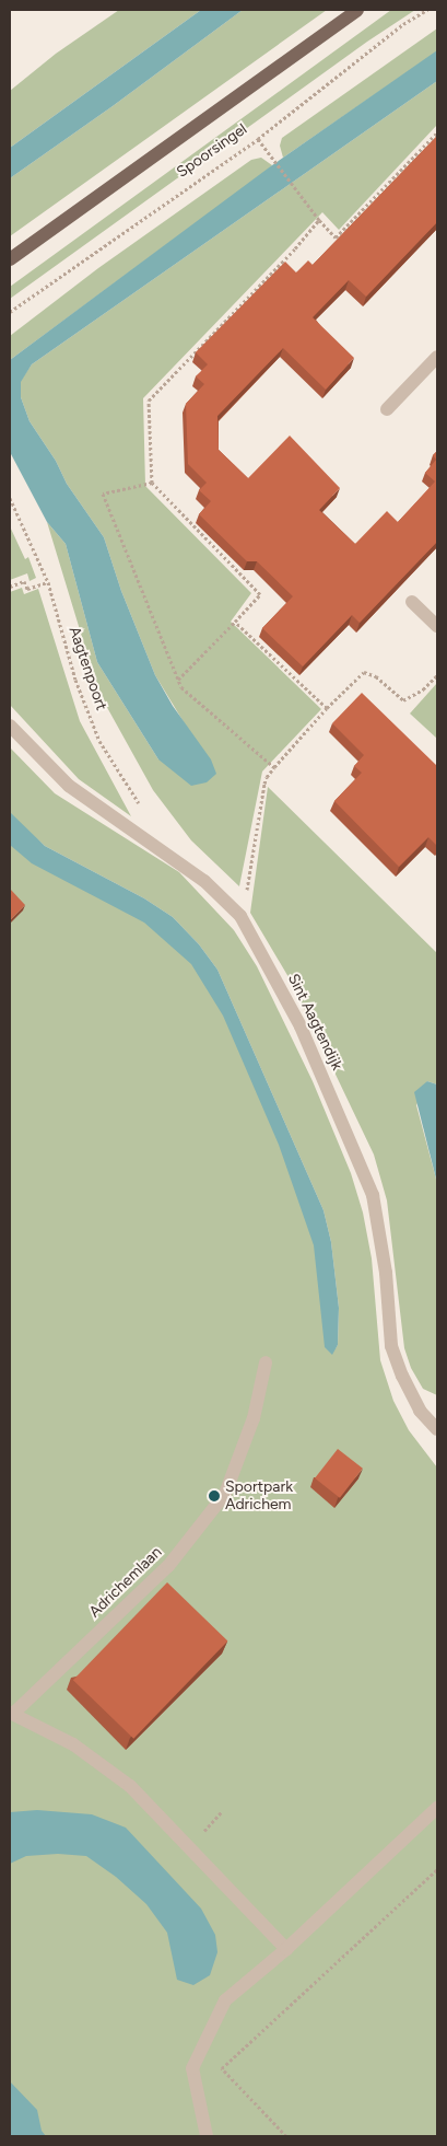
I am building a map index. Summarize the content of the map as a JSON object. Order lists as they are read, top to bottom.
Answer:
{
  "streets": {
    "main road": ["Spoorsingel"],
    "street": ["Sint Aagtendijk", "Adrichemlaan"],
    "path": ["Aagtenpoort"]
  },
  "crossings": [
    ["Aagtenpoort", "Sint Aagtendijk"]
  ],
  "places": ["Sportpark Adrichem"]
}
